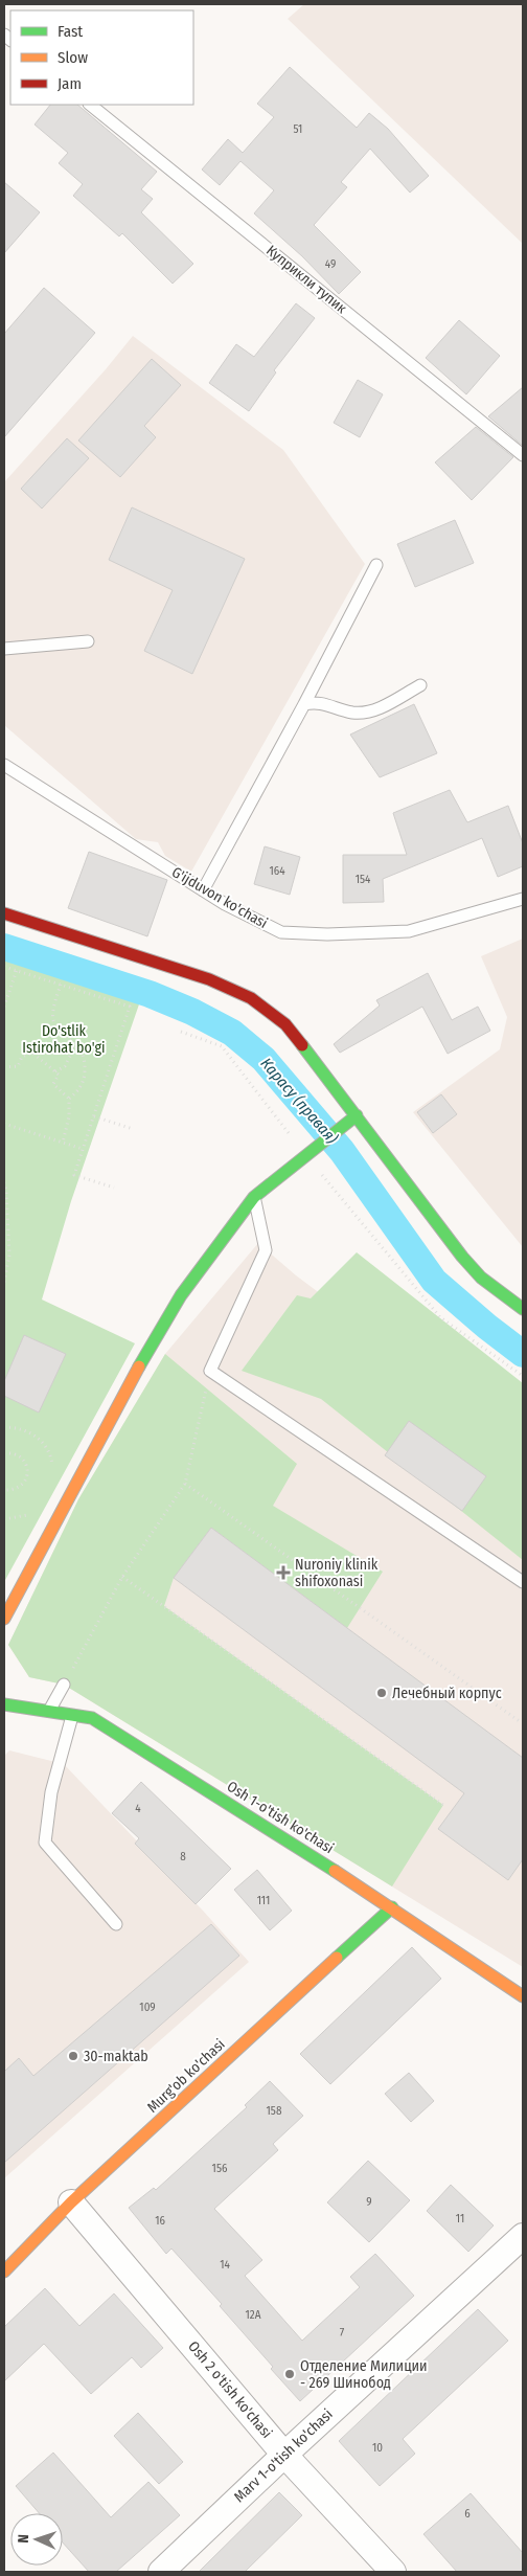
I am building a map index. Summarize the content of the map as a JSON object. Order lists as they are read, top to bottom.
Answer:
{
  "streets": {
    "street": [
      "Osh 1-o'tish ko'chasi",
      "Murg'ob ko'chasi",
      "Osh 2 o'tish ko'chasi",
      "Marv 1-o'tish ko'chasi"
    ],
    "lane": ["Куприкли тупик", "G'ijduvon ko'chasi"]
  },
  "crossings": [
    ["Osh 1-o'tish ko'chasi", "Murg'ob ko'chasi"],
    ["Murg'ob ko'chasi", "Osh 2 o'tish ko'chasi"],
    ["Osh 2 o'tish ko'chasi", "Marv 1-o'tish ko'chasi"]
  ],
  "water": ["Карасу (правая)"],
  "parks": ["Do'stlik Istirohat bo'gi"],
  "places": {
    "health": ["Nuroniy klinik shifoxonasi"],
    "other": ["Лечебный корпус", "30-maktab", "Отделение Милиции - 269 Шинобод"]
  },
  "house_numbers": [
    "51",
    "49",
    "164",
    "154",
    "4",
    "8",
    "111",
    "109",
    "158",
    "156",
    "9",
    "11",
    "16",
    "14",
    "12А",
    "7",
    "10",
    "6"
  ],
  "legend": ["Fast", "Slow", "Jam"],
  "north": "left"
}
